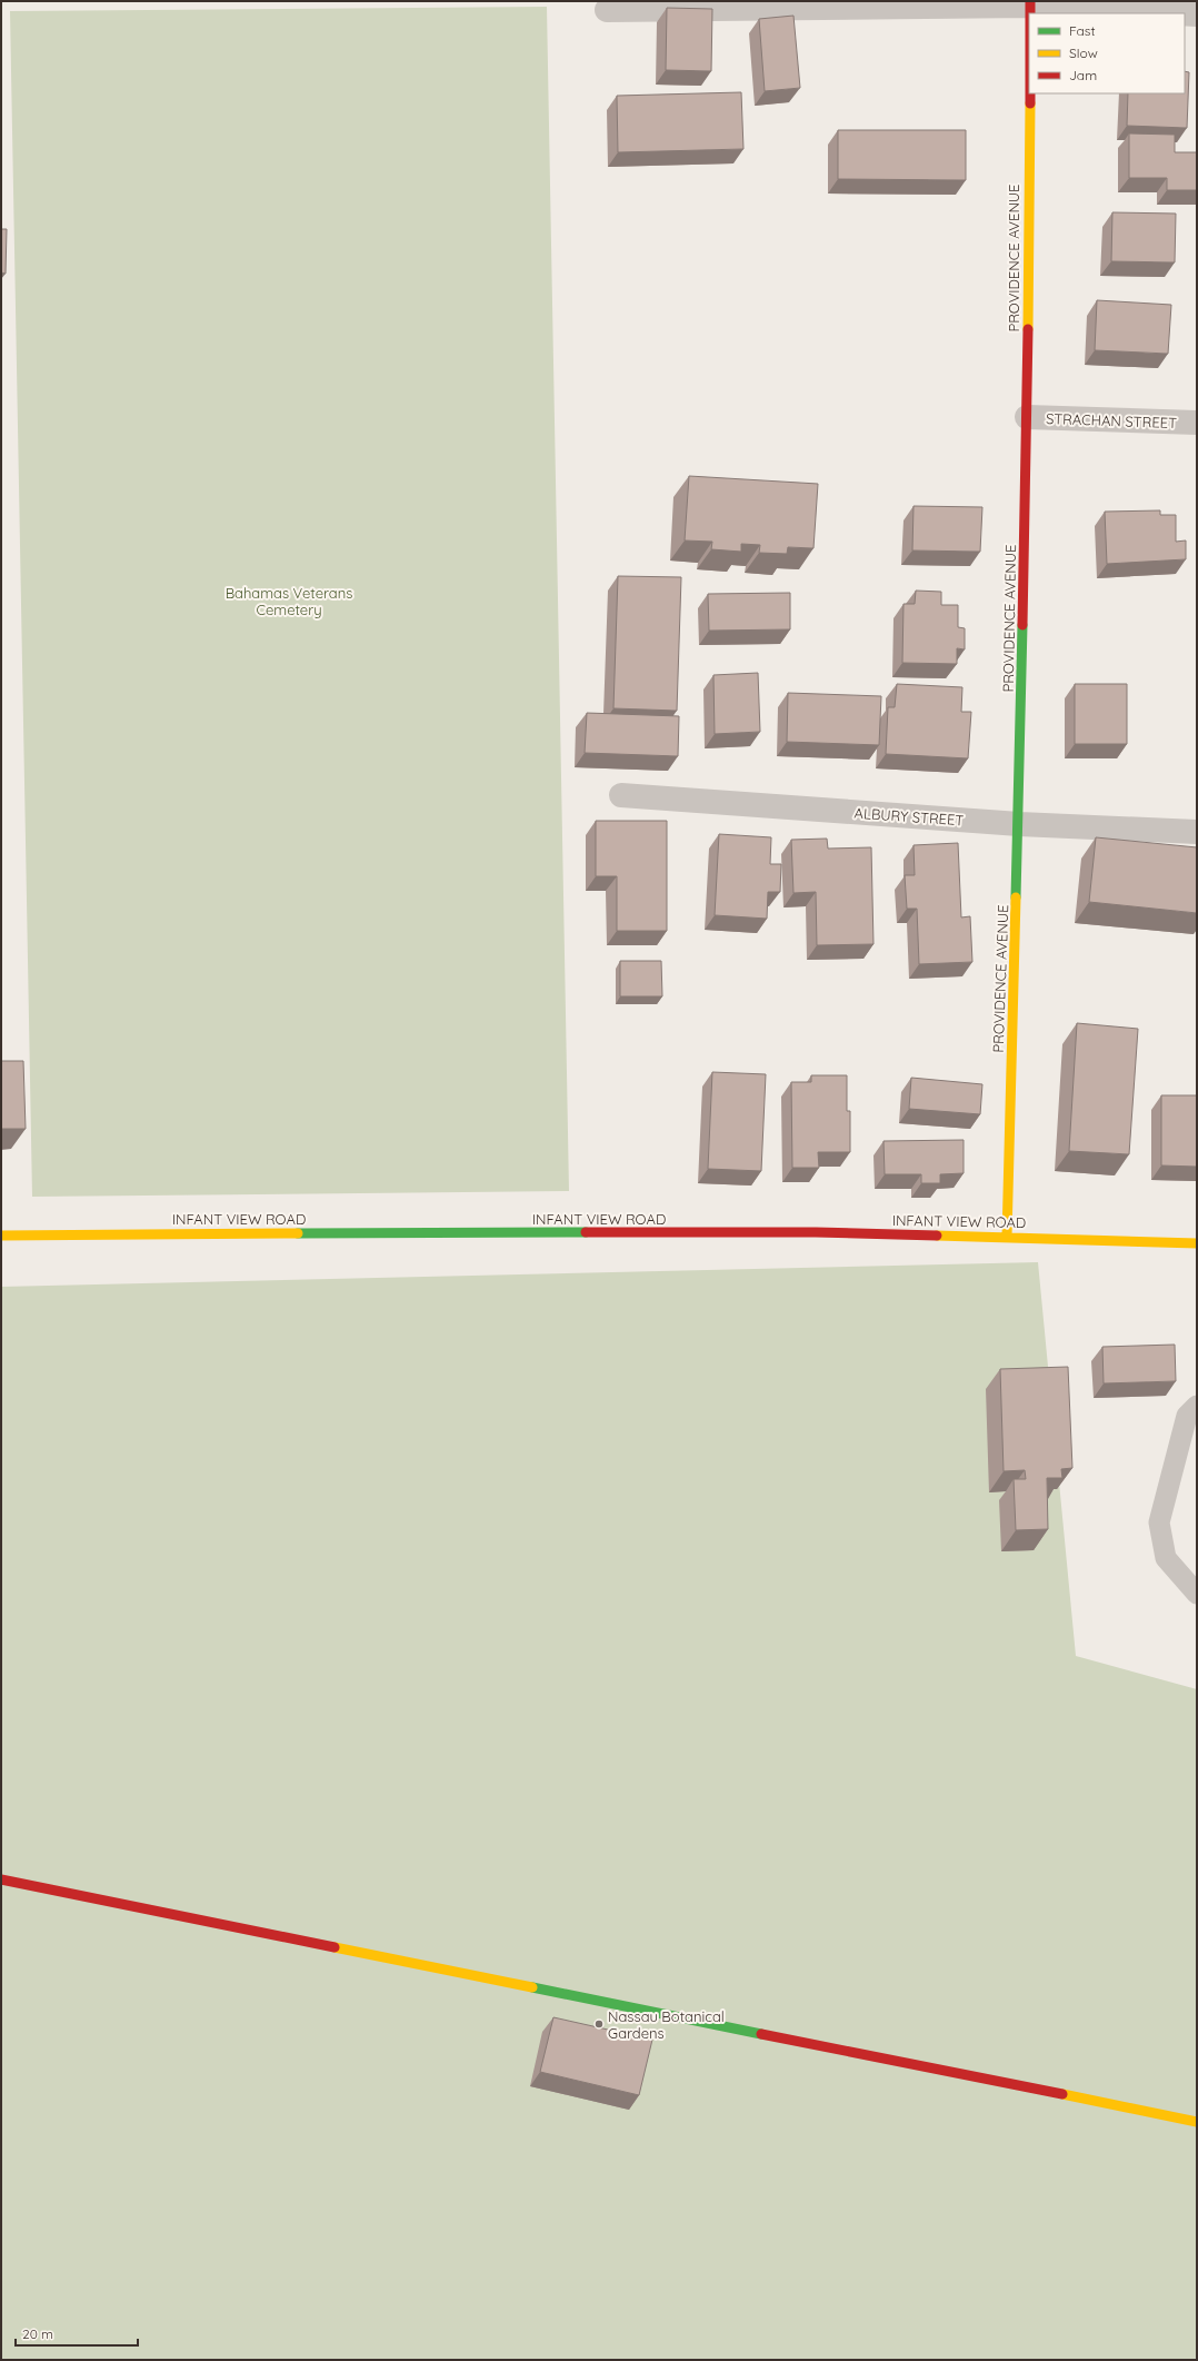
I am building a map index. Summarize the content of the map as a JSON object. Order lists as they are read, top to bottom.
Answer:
{
  "streets": {
    "street": [
      "PROVIDENCE AVENUE",
      "STRACHAN STREET",
      "ALBURY STREET",
      "INFANT VIEW ROAD"
    ]
  },
  "crossings": [
    ["PROVIDENCE AVENUE", "STRACHAN STREET"],
    ["PROVIDENCE AVENUE", "ALBURY STREET"],
    ["PROVIDENCE AVENUE", "INFANT VIEW ROAD"]
  ],
  "parks": ["Bahamas Veterans Cemetery"],
  "places": ["Nassau Botanical Gardens"],
  "legend": ["Fast", "Slow", "Jam"],
  "scale_bar": "20 m"
}
